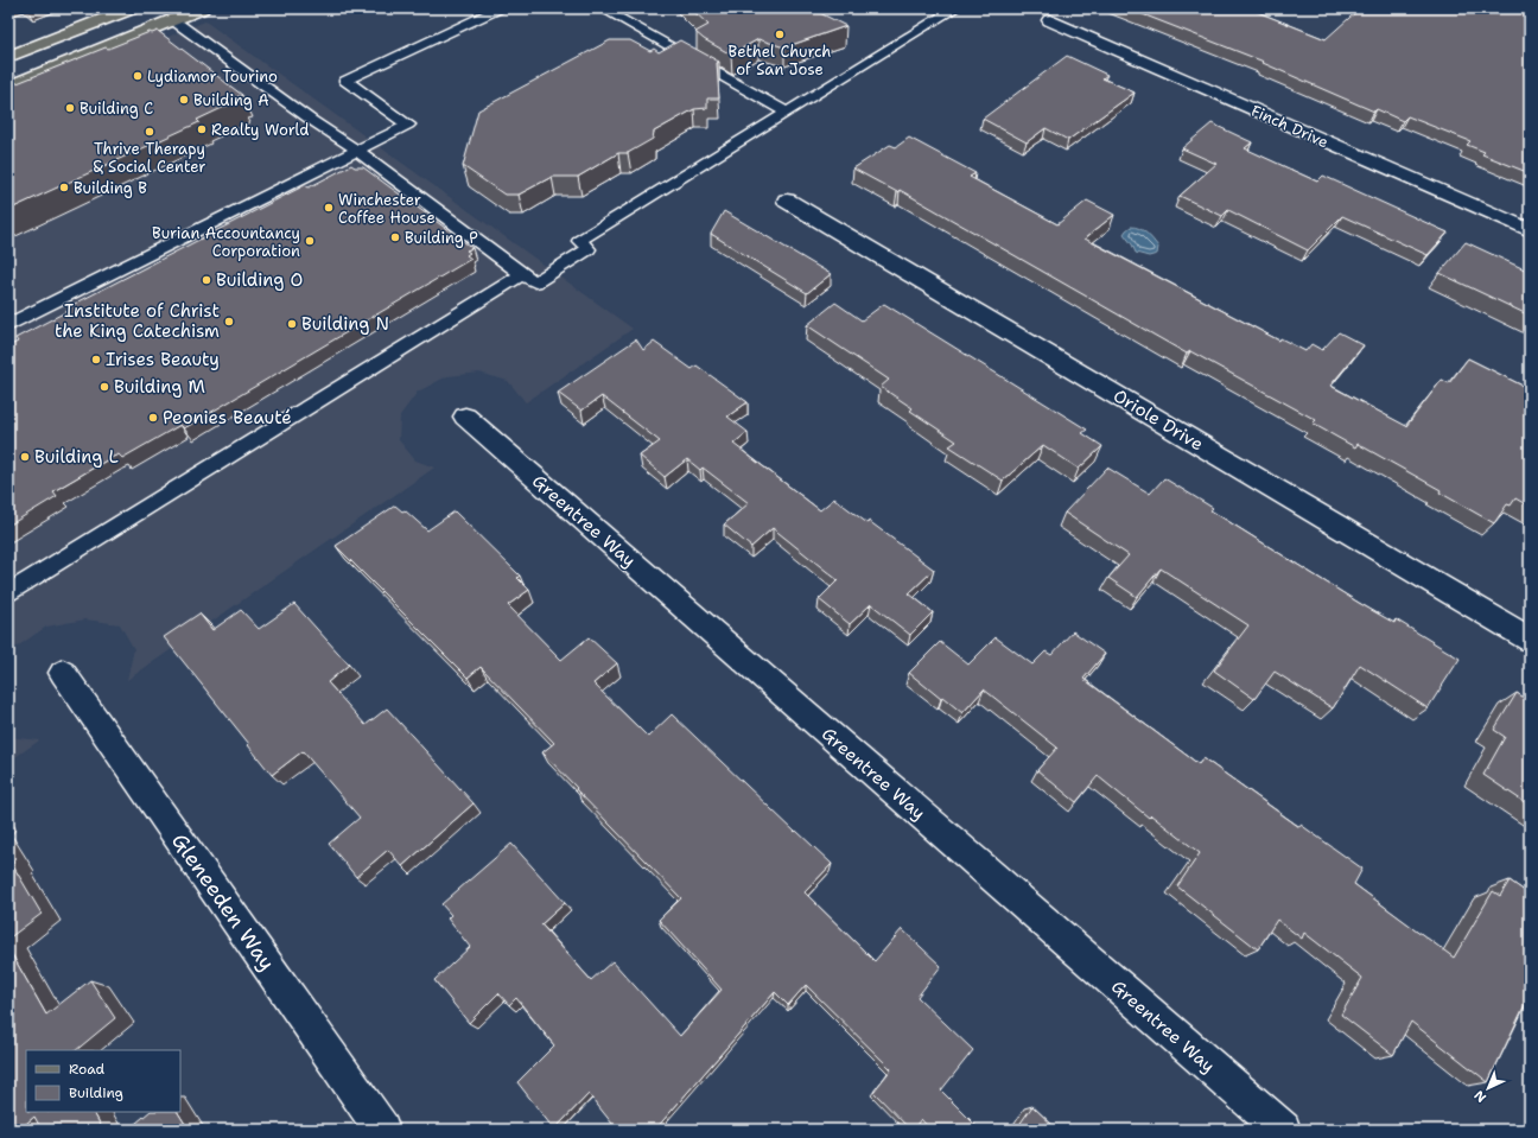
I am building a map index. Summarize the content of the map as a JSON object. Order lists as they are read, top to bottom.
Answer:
{
  "streets": {
    "street": [
      "Finch Drive",
      "Oriole Drive",
      "Greentree Way",
      "Gleneeden Way"
    ]
  },
  "places": [
    "Bethel Church of San Jose",
    "Lydiamor Tourino",
    "Building A",
    "Building C",
    "Realty World",
    "Thrive Therapy & Social Center",
    "Building B",
    "Winchester Coffee House",
    "Building P",
    "Burian Accountancy Corporation",
    "Building O",
    "Institute of Christ the King Catechism",
    "Building N",
    "Irises Beauty",
    "Building M",
    "Peonies Beauté",
    "Building L"
  ],
  "legend": ["Road", "Building"],
  "north": "bottom left"
}
